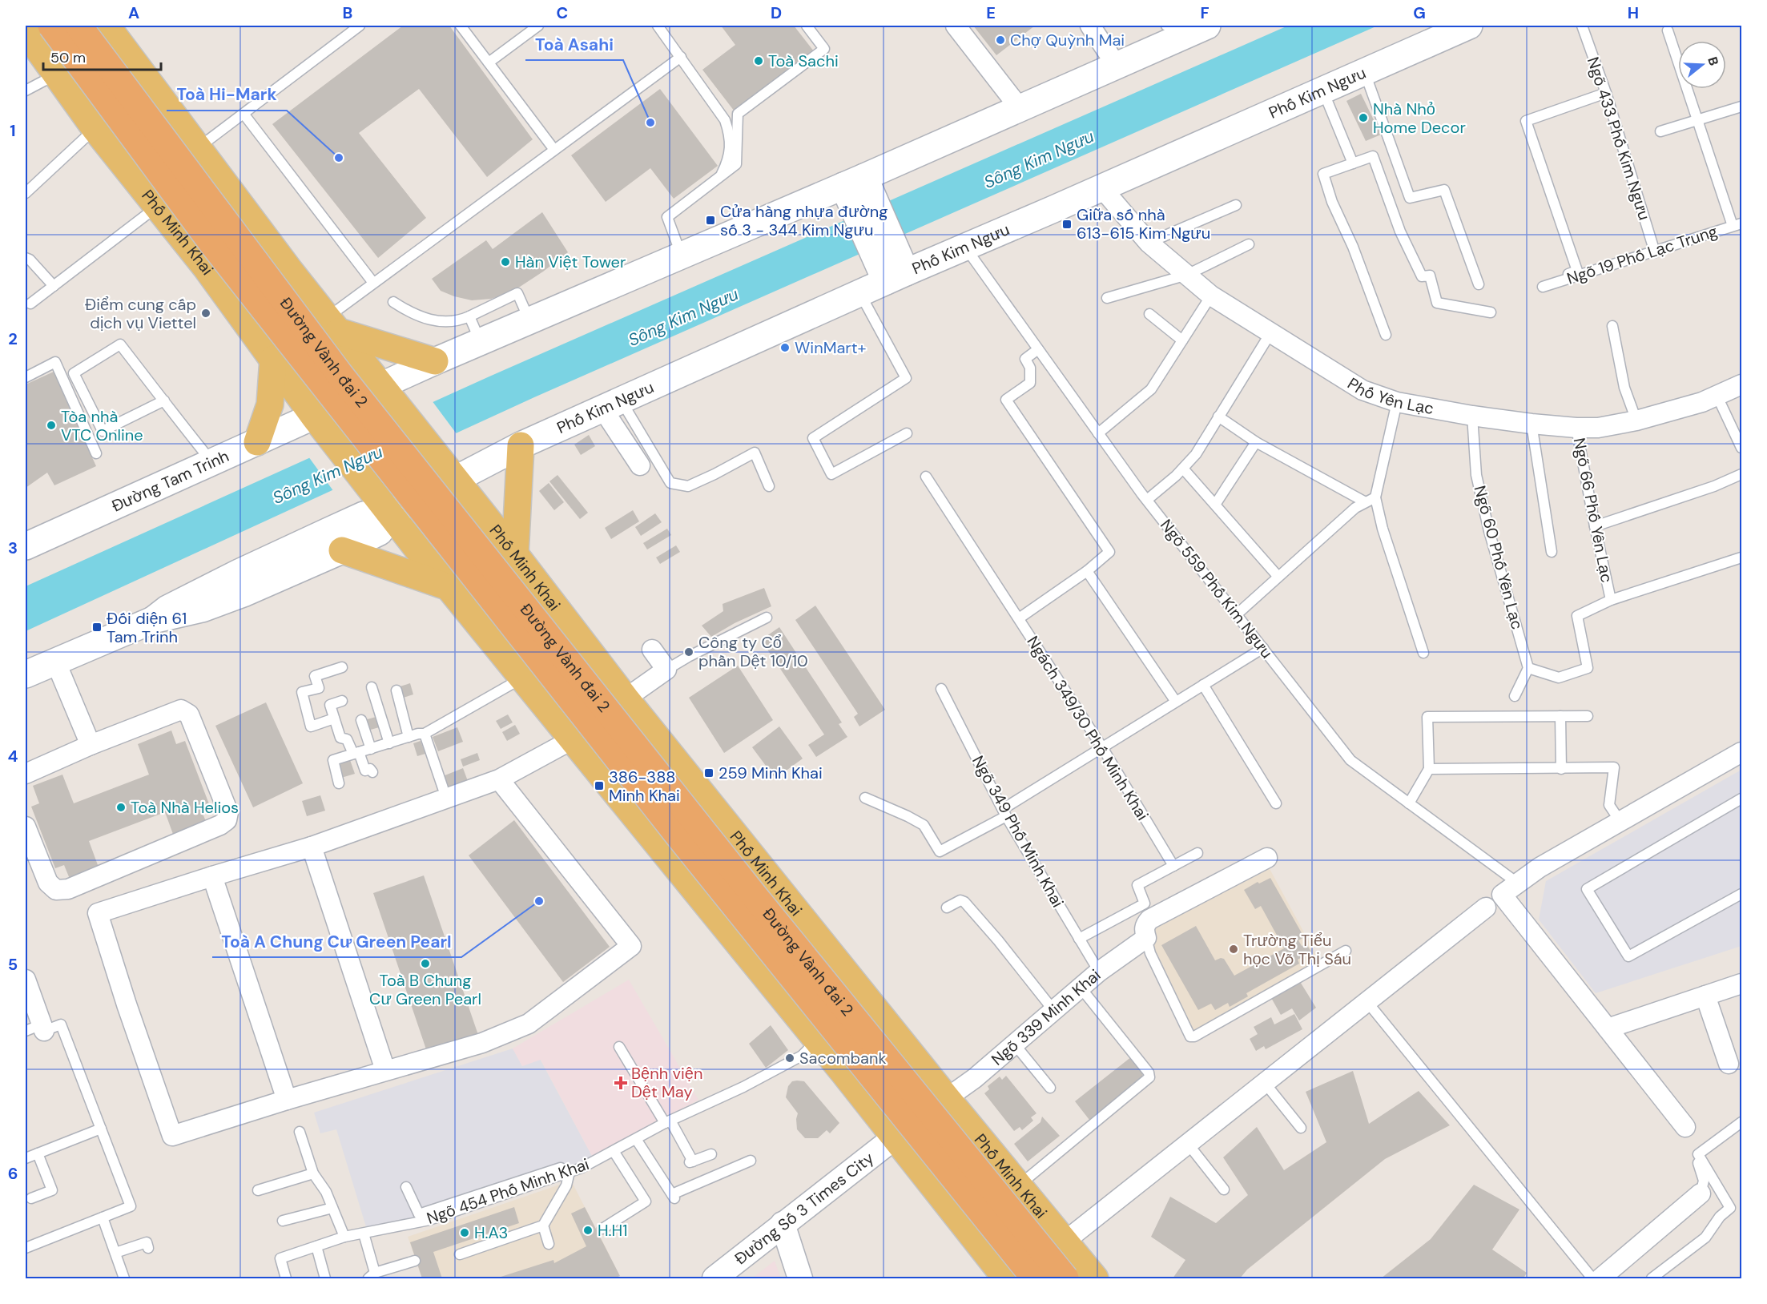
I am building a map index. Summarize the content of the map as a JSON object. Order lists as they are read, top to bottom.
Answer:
{
  "streets": {
    "highway": ["Đường Vành đai 2"],
    "main road": ["Phố Kim Ngưu", "Phố Minh Khai", "Đường Tam Trinh"],
    "street": ["Phố Yên Lạc", "Ngõ 339 Minh Khai", "Đường Số 3 Times City"],
    "lane": [
      "Ngõ 433 Phố Kim Ngưu",
      "Ngõ 19 Phố Lạc Trung",
      "Ngõ 66 Phố Yên Lạc",
      "Ngõ 60 Phố Yên Lạc",
      "Ngõ 559 Phố Kim Ngưu",
      "Ngách 349/30 Phố Minh Khai",
      "Ngõ 349 Phố Minh Khai",
      "Ngõ 454 Phố Minh Khai"
    ]
  },
  "crossings": [
    ["Phố Kim Ngưu", "Phố Minh Khai"],
    ["Phố Kim Ngưu", "Phố Yên Lạc"],
    ["Phố Kim Ngưu", "Ngõ 559 Phố Kim Ngưu"],
    ["Ngõ 433 Phố Kim Ngưu", "Ngõ 19 Phố Lạc Trung"],
    ["Phố Minh Khai", "Đường Tam Trinh"],
    ["Phố Minh Khai", "Ngõ 339 Minh Khai"],
    ["Phố Yên Lạc", "Ngõ 66 Phố Yên Lạc"],
    ["Phố Yên Lạc", "Ngõ 60 Phố Yên Lạc"],
    ["Ngõ 349 Phố Minh Khai", "Ngõ 339 Minh Khai"]
  ],
  "water": ["Sông Kim Ngưu"],
  "places": {
    "other": [
      "Chợ Quỳnh Mai",
      "Toà Sachi",
      "Nhà Nhỏ Home Decor",
      "Toà Asahi",
      "Toà Hi-Mark",
      "Hàn Việt Tower",
      "Điểm cung cấp dịch vụ Viettel",
      "WinMart+",
      "Tòa nhà VTC Online",
      "Công ty Cổ phần Dệt 10/10",
      "Toà Nhà Helios",
      "Toà A Chung Cư Green Pearl",
      "Trường Tiểu học Võ Thị Sáu",
      "Toà B Chung Cư Green Pearl",
      "Sacombank",
      "H.H1",
      "H.A3"
    ],
    "transit": [
      "Cửa hàng nhựa đường số 3 - 344 Kim Ngưu",
      "Giữa số nhà 613-615 Kim Ngưu",
      "Đối diện 61 Tam Trinh",
      "259 Minh Khai",
      "386-388 Minh Khai"
    ],
    "health": ["Bệnh viện Dệt May"]
  },
  "scale_bar": "50 m",
  "north": "right",
  "grid": {
    "columns": [
      "A",
      "B",
      "C",
      "D",
      "E",
      "F",
      "G",
      "H"
    ],
    "rows": [
      "1",
      "2",
      "3",
      "4",
      "5",
      "6"
    ]
  }
}
